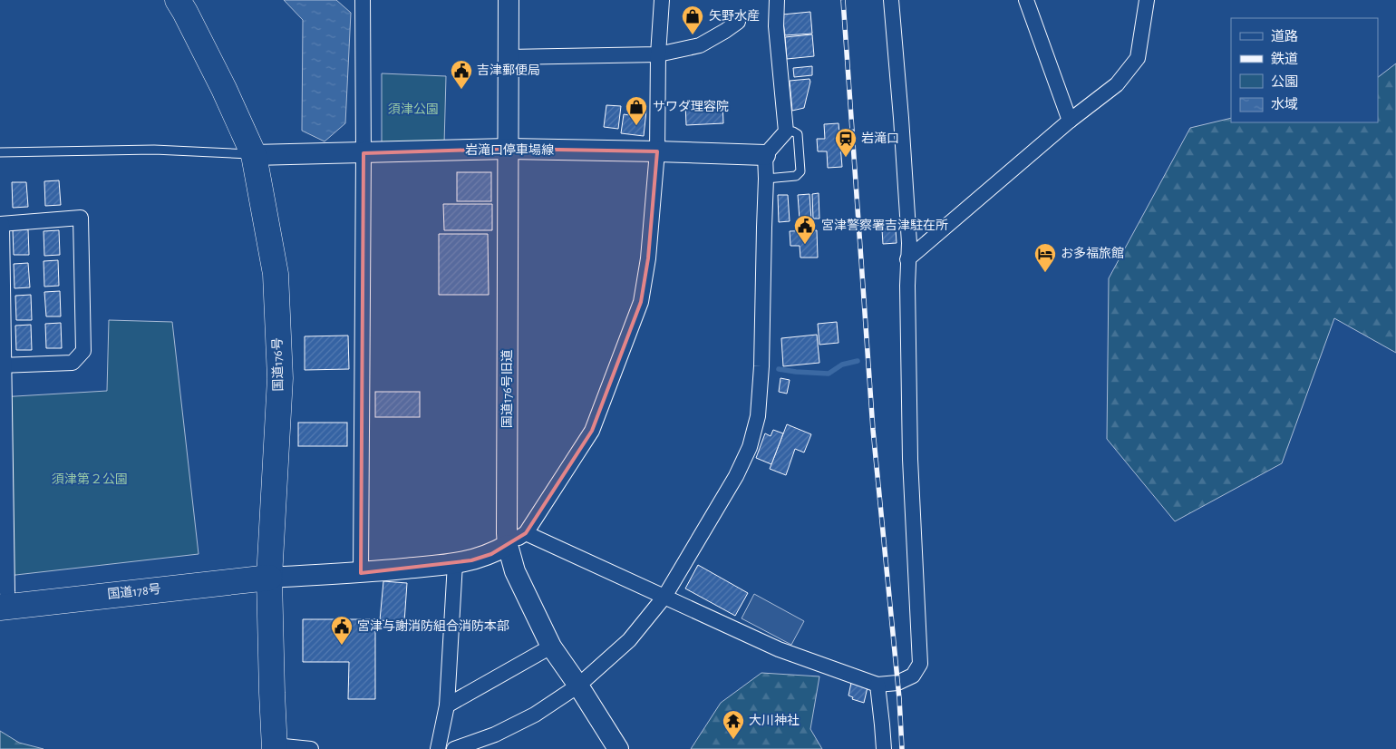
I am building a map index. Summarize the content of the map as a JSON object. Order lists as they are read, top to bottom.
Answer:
{
  "streets": {
    "highway": ["国道176号", "国道178号"],
    "street": ["岩滝口停車場線", "国道176号旧道"]
  },
  "crossings": [
    ["岩滝口停車場線", "国道176号"],
    ["岩滝口停車場線", "国道176号旧道"],
    ["国道176号", "国道178号"]
  ],
  "parks": ["須津公園", "須津第２公園"],
  "places": {
    "shop": ["矢野水産", "サワダ理容院"],
    "public building": ["吉津郵便局", "宮津警察署吉津駐在所", "宮津与謝消防組合消防本部"],
    "station": ["岩滝口"],
    "hotel": ["お多福旅館"],
    "temple": ["大川神社"]
  },
  "legend": [
    "道路",
    "鉄道",
    "公園",
    "水域"
  ]
}
